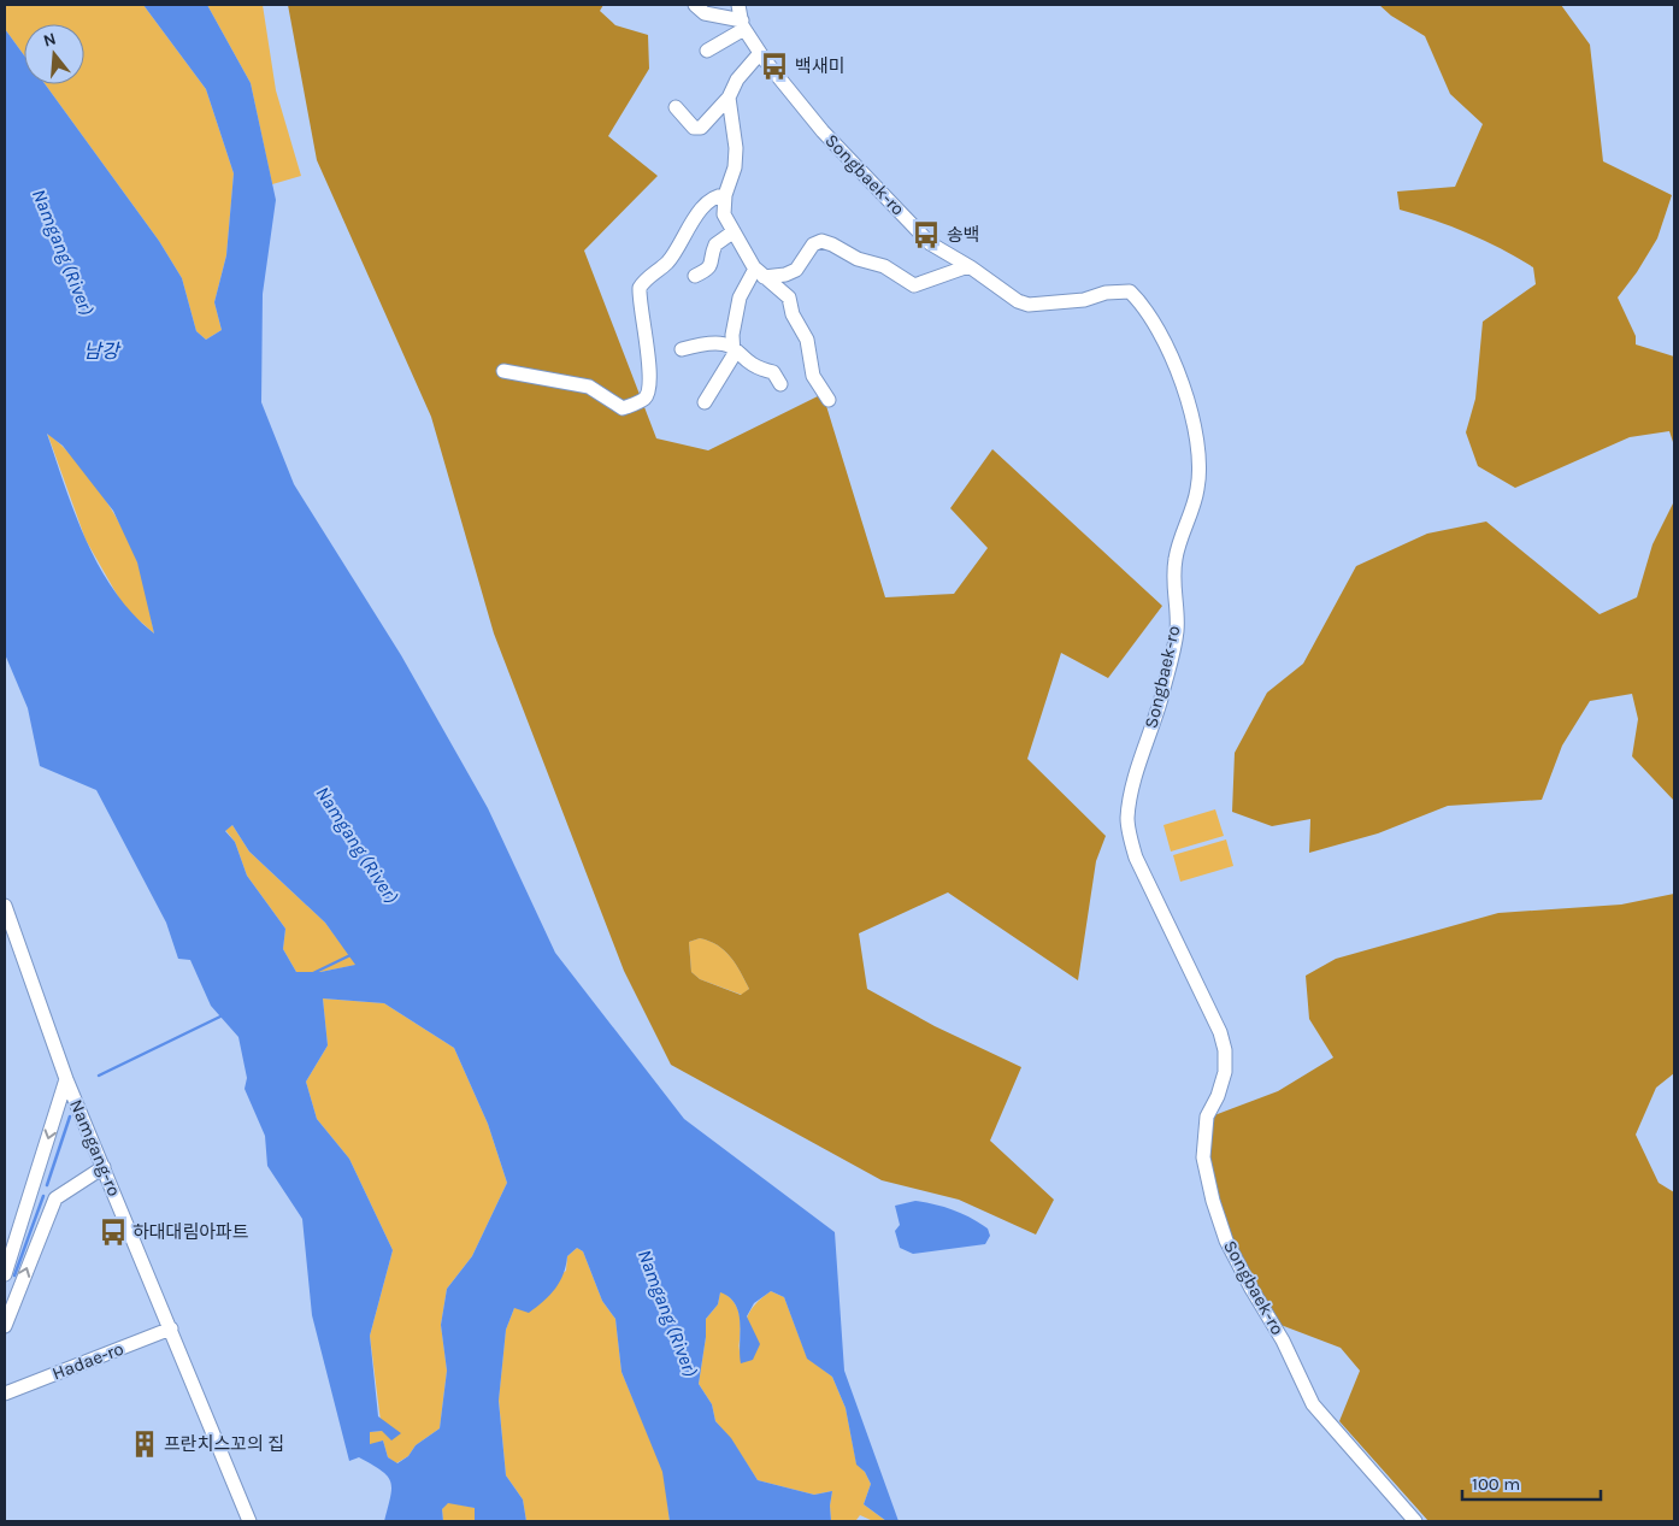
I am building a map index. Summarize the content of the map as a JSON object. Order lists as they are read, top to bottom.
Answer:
{
  "streets": {
    "street": ["Songbaek-ro", "Namgang-ro", "Hadae-ro"]
  },
  "crossings": [
    ["Namgang-ro", "Hadae-ro"]
  ],
  "water": ["Namgang (River)", "남강"],
  "places": {
    "bus stop": ["백새미", "송백", "하대대림아파트"],
    "building": ["프란치스꼬의 집"]
  },
  "scale_bar": "100 m",
  "north": "top"
}
